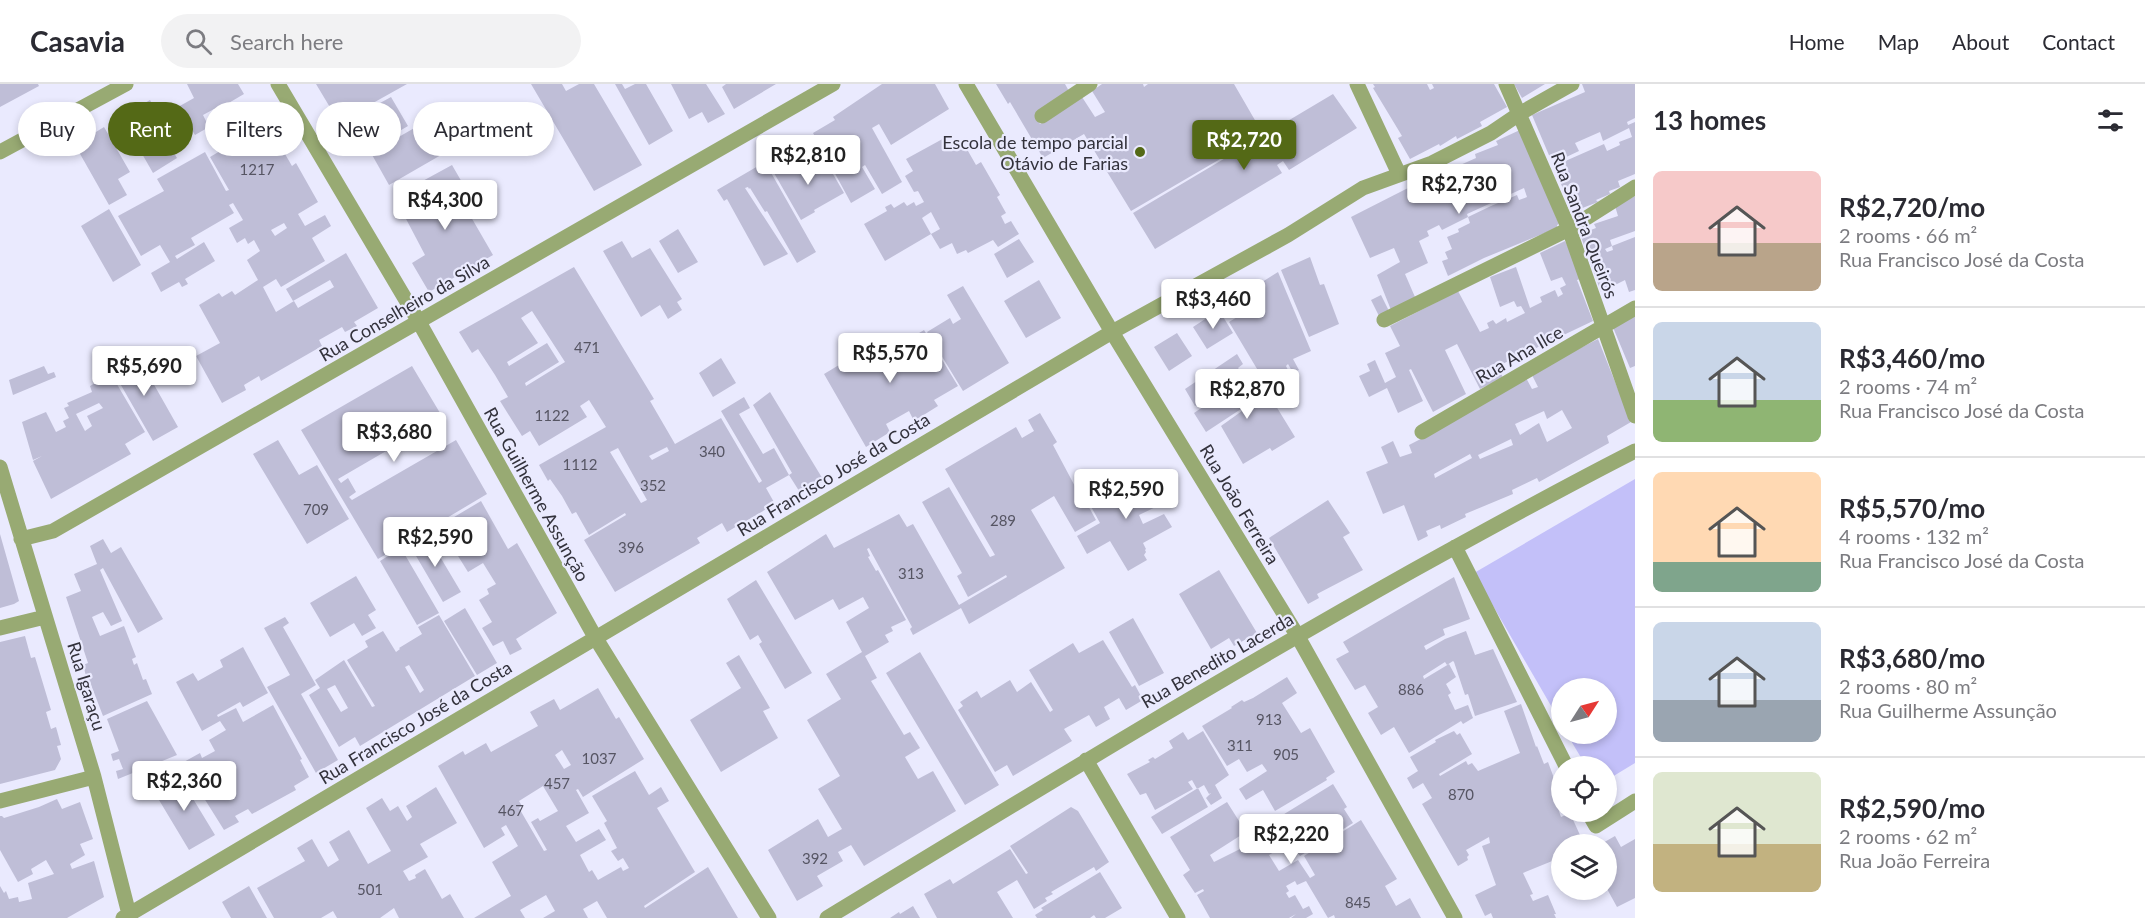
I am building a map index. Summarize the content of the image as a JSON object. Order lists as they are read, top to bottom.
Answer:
{
  "streets": {
    "street": [
      "Rua Sandra Queirós",
      "Rua Conselheiro da Silva",
      "Rua Ana Ilce",
      "Rua Francisco José da Costa",
      "Rua Guilherme Assunção",
      "Rua João Ferreira",
      "Rua Benedito Lacerda",
      "Rua Igaraçu"
    ]
  },
  "crossings": [
    ["Rua Sandra Queirós", "Rua Ana Ilce"],
    ["Rua Sandra Queirós", "Rua Francisco José da Costa"],
    ["Rua Conselheiro da Silva", "Rua Guilherme Assunção"],
    ["Rua Conselheiro da Silva", "Rua Igaraçu"],
    ["Rua Francisco José da Costa", "Rua Guilherme Assunção"],
    ["Rua Francisco José da Costa", "Rua João Ferreira"],
    ["Rua Francisco José da Costa", "Rua Igaraçu"],
    ["Rua João Ferreira", "Rua Benedito Lacerda"]
  ],
  "places": ["Escola de tempo parcial Otávio de Farias"],
  "house_numbers": [
    "1217",
    "471",
    "1122",
    "340",
    "1112",
    "352",
    "709",
    "289",
    "396",
    "313",
    "886",
    "913",
    "311",
    "905",
    "1037",
    "457",
    "870",
    "467",
    "392",
    "501",
    "845"
  ],
  "north": "top right",
  "page": {
    "header": "Casavia",
    "search": "Search here",
    "nav": [
      "Home",
      "Map",
      "About",
      "Contact"
    ],
    "heading": "13 homes",
    "chip": [
      "Buy",
      "Rent",
      "Filters",
      "New",
      "Apartment"
    ],
    "price": [
      "R$2,720",
      "R$2,810",
      "R$2,730",
      "R$4,300",
      "R$3,460",
      "R$5,570",
      "R$5,690",
      "R$2,870",
      "R$3,680",
      "R$2,590",
      "R$2,590",
      "R$2,360",
      "R$2,220"
    ],
    "list": [
      {
        "name": "R$2,720/mo",
        "note": "2 rooms · 66 m² · Rua Francisco José da Costa"
      },
      {
        "name": "R$3,460/mo",
        "note": "2 rooms · 74 m² · Rua Francisco José da Costa"
      },
      {
        "name": "R$5,570/mo",
        "note": "4 rooms · 132 m² · Rua Francisco José da Costa"
      },
      {
        "name": "R$3,680/mo",
        "note": "2 rooms · 80 m² · Rua Guilherme Assunção"
      },
      {
        "name": "R$2,590/mo",
        "note": "2 rooms · 62 m² · Rua João Ferreira"
      }
    ]
  }
}
